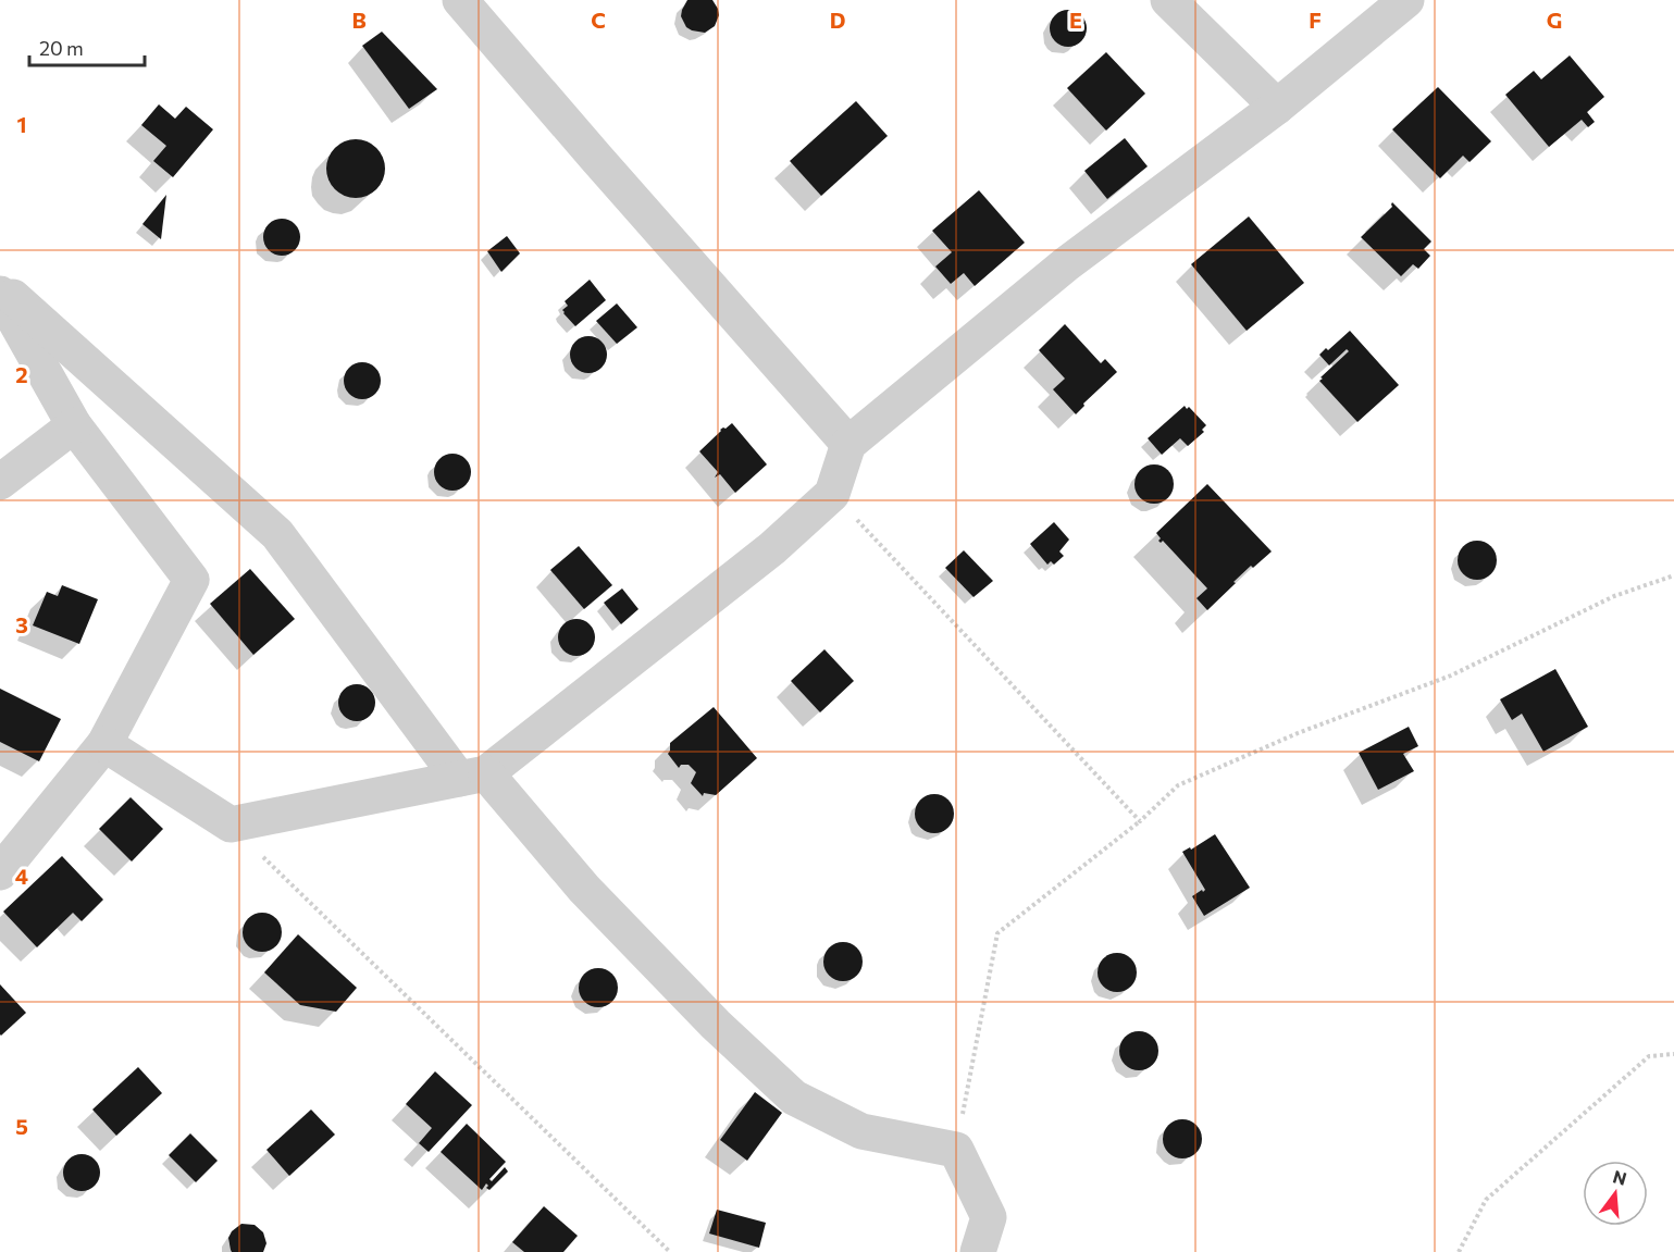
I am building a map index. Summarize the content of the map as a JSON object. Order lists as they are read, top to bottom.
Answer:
{
  "scale_bar": "20 m",
  "north": "top",
  "grid": {
    "columns": [
      "B",
      "C",
      "D",
      "E",
      "F",
      "G"
    ],
    "rows": [
      "1",
      "2",
      "3",
      "4",
      "5"
    ]
  }
}
